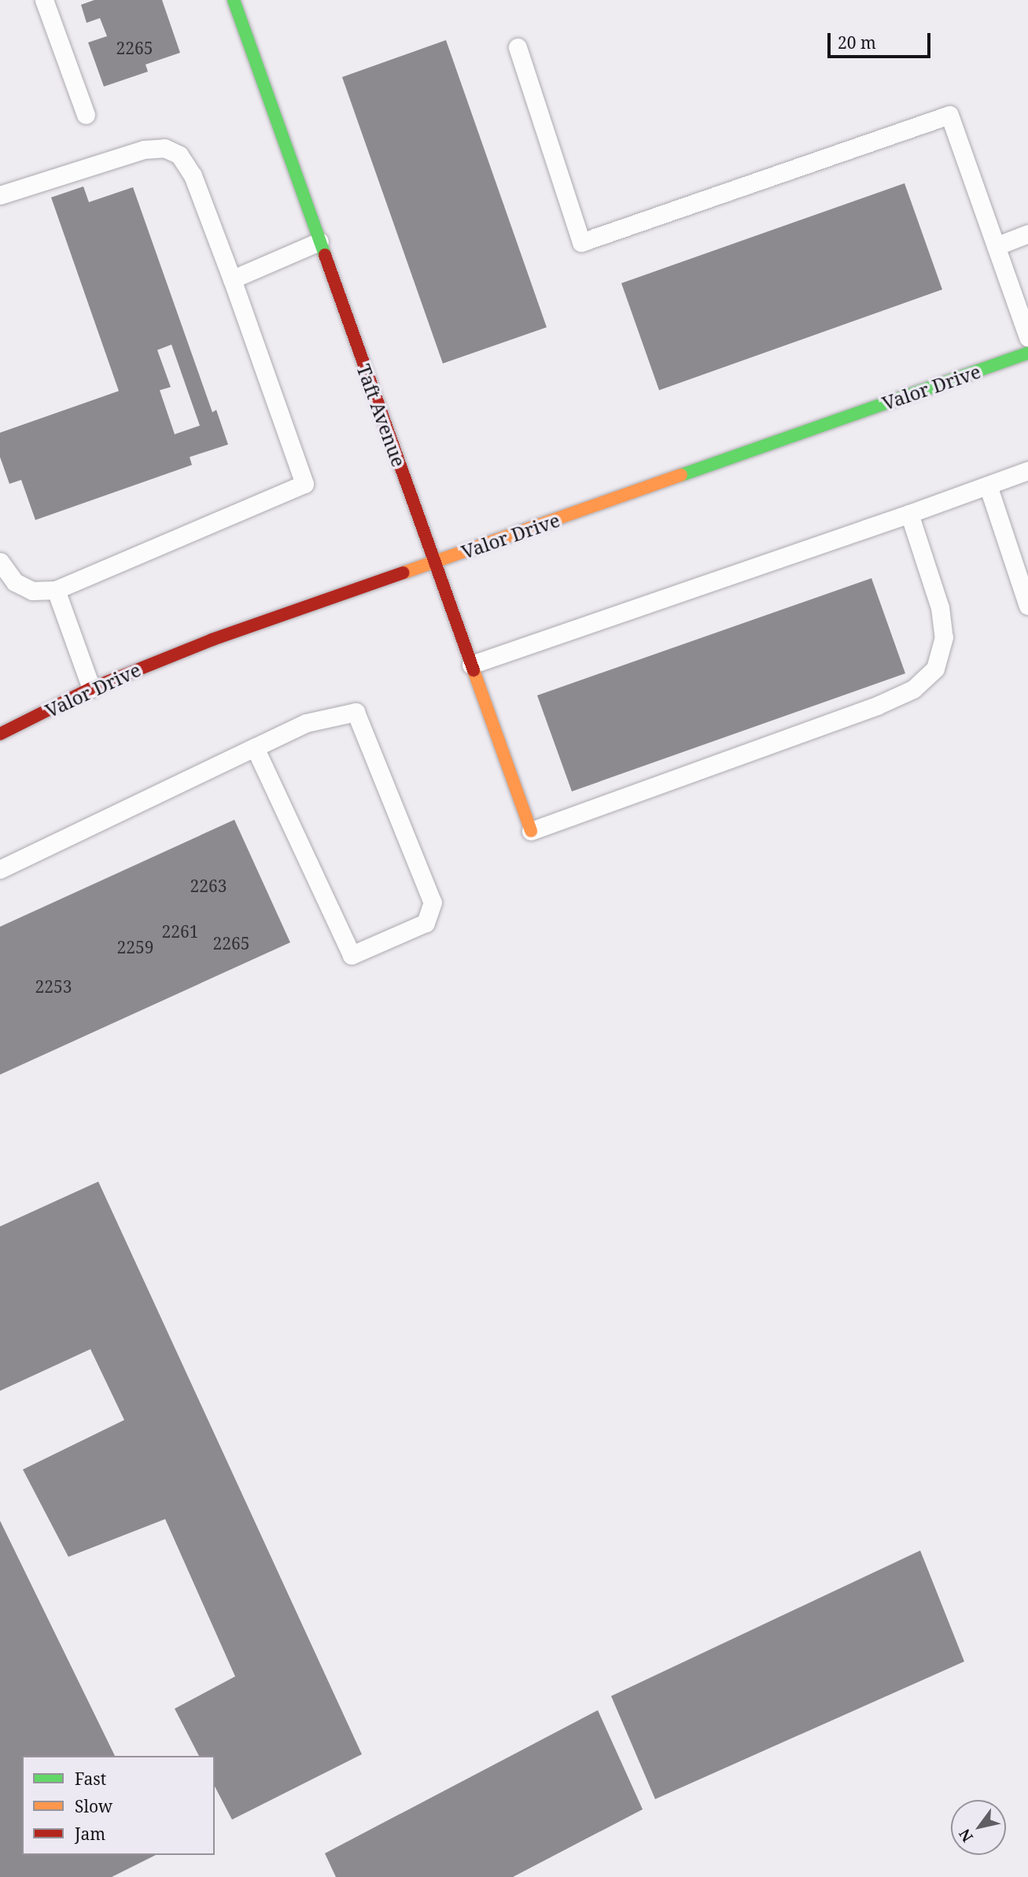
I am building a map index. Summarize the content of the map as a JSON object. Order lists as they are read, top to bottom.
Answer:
{
  "streets": {
    "street": ["Valor Drive", "Taft Avenue"]
  },
  "crossings": [
    ["Valor Drive", "Taft Avenue"]
  ],
  "house_numbers": [
    "2265",
    "2263",
    "2261",
    "2265",
    "2259",
    "2253"
  ],
  "legend": ["Fast", "Slow", "Jam"],
  "scale_bar": "20 m",
  "north": "bottom left"
}
